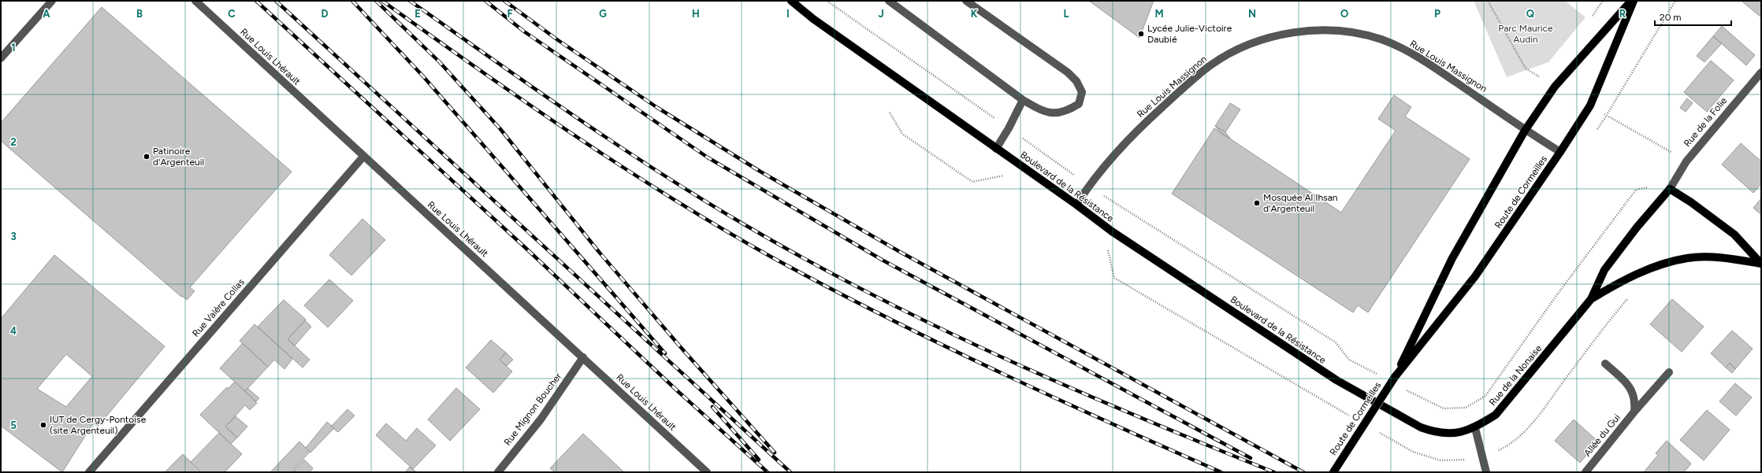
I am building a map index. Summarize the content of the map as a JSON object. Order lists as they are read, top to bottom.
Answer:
{
  "streets": {
    "main road": ["Boulevard de la Résistance", "Route de Cormeilles", "Rue de la Nonaise"],
    "street": [
      "Rue Louis Lhérault",
      "Rue Louis Massignon",
      "Rue de la Folie",
      "Rue Valère Collas",
      "Rue Mignon Boucher",
      "Allée du Gui"
    ]
  },
  "crossings": [
    ["Rue Louis Lhérault", "Rue Valère Collas"],
    ["Rue Louis Lhérault", "Rue Mignon Boucher"],
    ["Rue Louis Massignon", "Boulevard de la Résistance"],
    ["Rue Louis Massignon", "Route de Cormeilles"],
    ["Rue de la Folie", "Rue de la Nonaise"],
    ["Boulevard de la Résistance", "Rue de la Nonaise"]
  ],
  "parks": ["Parc Maurice Audin"],
  "places": [
    "Lycée Julie-Victoire Daubié",
    "Patinoire d'Argenteuil",
    "Mosquée Al Ihsan d'Argenteuil",
    "IUT de Cergy-Pontoise (site Argenteuil)"
  ],
  "scale_bar": "20 m",
  "grid": {
    "columns": [
      "A",
      "B",
      "C",
      "D",
      "E",
      "F",
      "G",
      "H",
      "I",
      "J",
      "K",
      "L",
      "M",
      "N",
      "O",
      "P",
      "Q",
      "R"
    ],
    "rows": [
      "1",
      "2",
      "3",
      "4",
      "5"
    ]
  }
}
